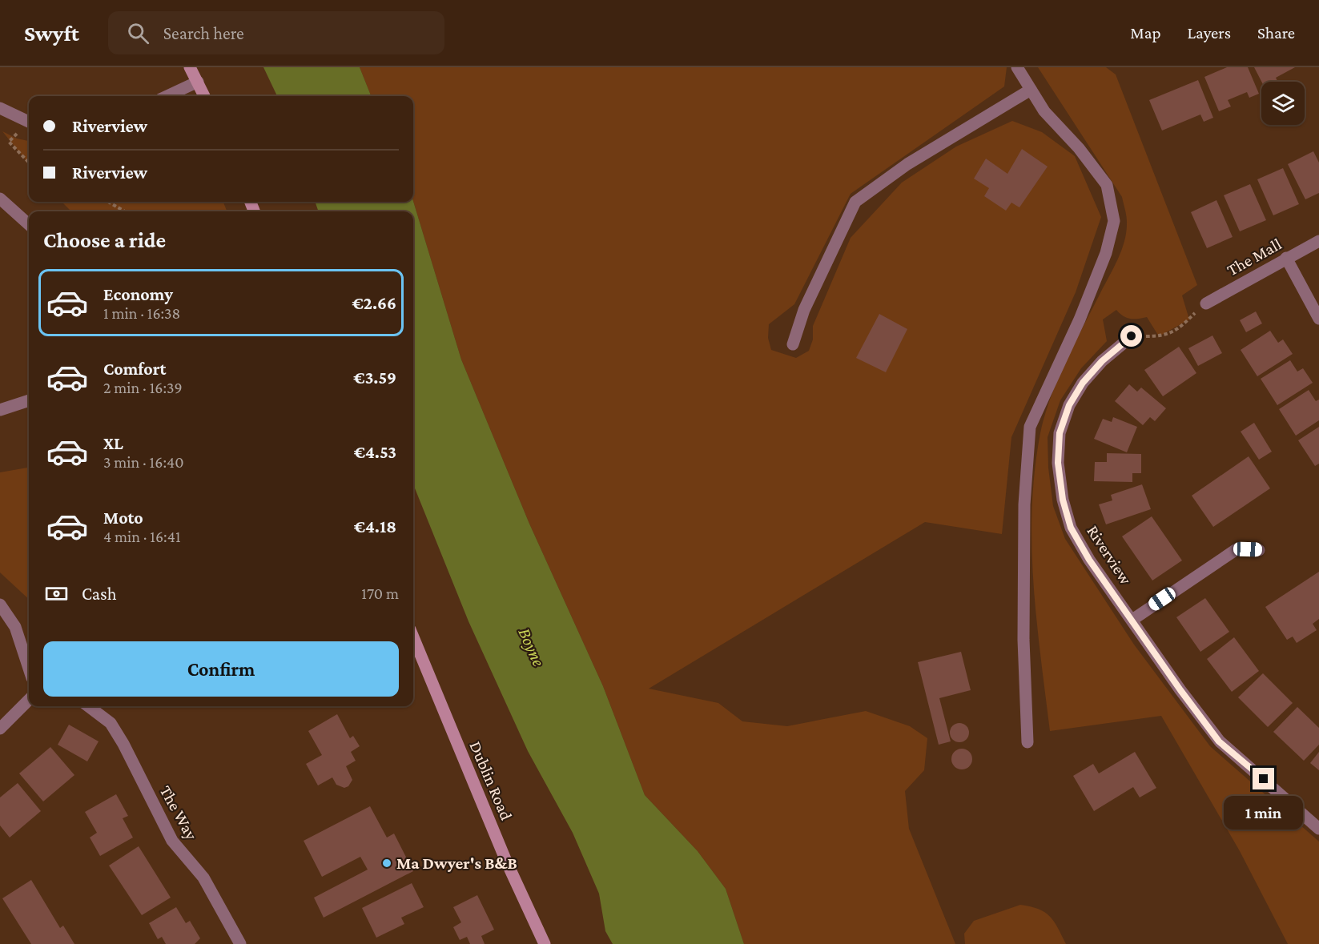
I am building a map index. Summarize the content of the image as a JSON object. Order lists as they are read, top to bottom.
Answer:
{
  "streets": {
    "main road": ["Dublin Road"],
    "street": ["The Mall", "Riverview", "The Way"]
  },
  "water": ["Boyne"],
  "places": ["Ma Dwyer's B&B"],
  "page": {
    "header": "Swyft",
    "search": "Search here",
    "nav": ["Map", "Layers", "Share"],
    "banner": ["Riverview", "Riverview"],
    "heading": "Choose a ride",
    "list": [
      {
        "name": "Economy",
        "note": "1 min · 16:38",
        "value": "€2.66"
      },
      {
        "name": "Comfort",
        "note": "2 min · 16:39",
        "value": "€3.59"
      },
      {
        "name": "XL",
        "note": "3 min · 16:40",
        "value": "€4.53"
      },
      {
        "name": "Moto",
        "note": "4 min · 16:41",
        "value": "€4.18"
      }
    ],
    "pay": ["Cash", "170 m"],
    "buttons": "Confirm",
    "bubble": "1 min"
  }
}
